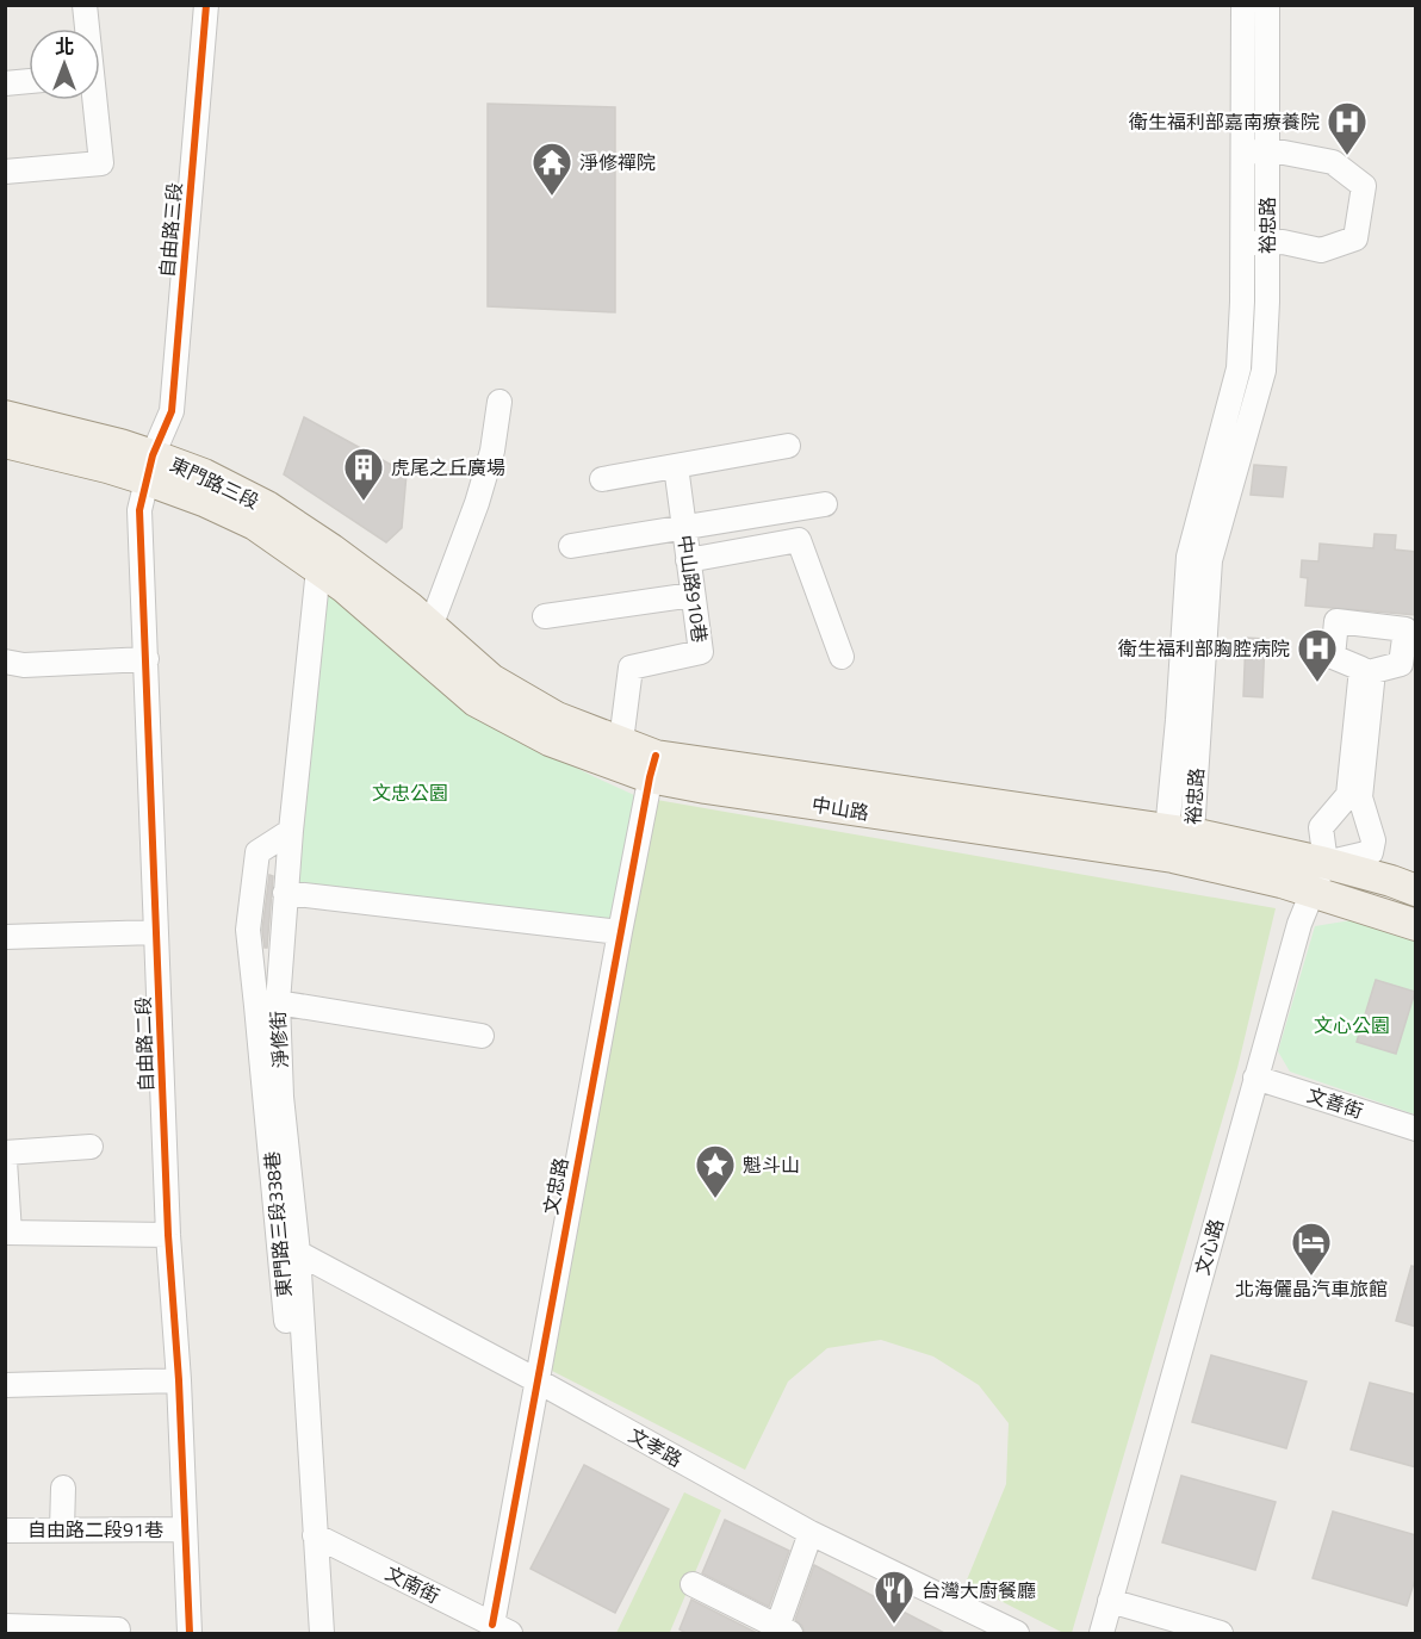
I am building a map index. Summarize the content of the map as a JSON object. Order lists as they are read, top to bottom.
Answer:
{
  "streets": {
    "main road": ["東門路三段", "中山路"],
    "street": [
      "裕忠路",
      "自由路三段",
      "中山路910巷",
      "淨修街",
      "自由路二段",
      "文善街",
      "文忠路",
      "東門路三段338巷",
      "文心路",
      "文孝路",
      "自由路二段91巷",
      "文南街"
    ]
  },
  "crossings": [
    ["裕忠路", "中山路"],
    ["自由路三段", "東門路三段"],
    ["自由路三段", "自由路二段"],
    ["東門路三段", "中山路"],
    ["東門路三段", "淨修街"],
    ["東門路三段", "自由路二段"],
    ["中山路910巷", "中山路"],
    ["中山路", "淨修街"],
    ["中山路", "文忠路"],
    ["中山路", "文心路"],
    ["淨修街", "東門路三段338巷"],
    ["淨修街", "文孝路"],
    ["淨修街", "文南街"],
    ["自由路二段", "自由路二段91巷"],
    ["文善街", "文心路"],
    ["文忠路", "文孝路"],
    ["文忠路", "文南街"],
    ["東門路三段338巷", "文南街"]
  ],
  "parks": ["文忠公園", "文心公園"],
  "places": {
    "hospital": ["衛生福利部嘉南療養院", "衛生福利部胸腔病院"],
    "temple": ["淨修禪院"],
    "building": ["虎尾之丘廣場"],
    "place": ["魁斗山"],
    "hotel": ["北海儷晶汽車旅館"],
    "restaurant": ["台灣大廚餐廳"]
  },
  "north": "top"
}
